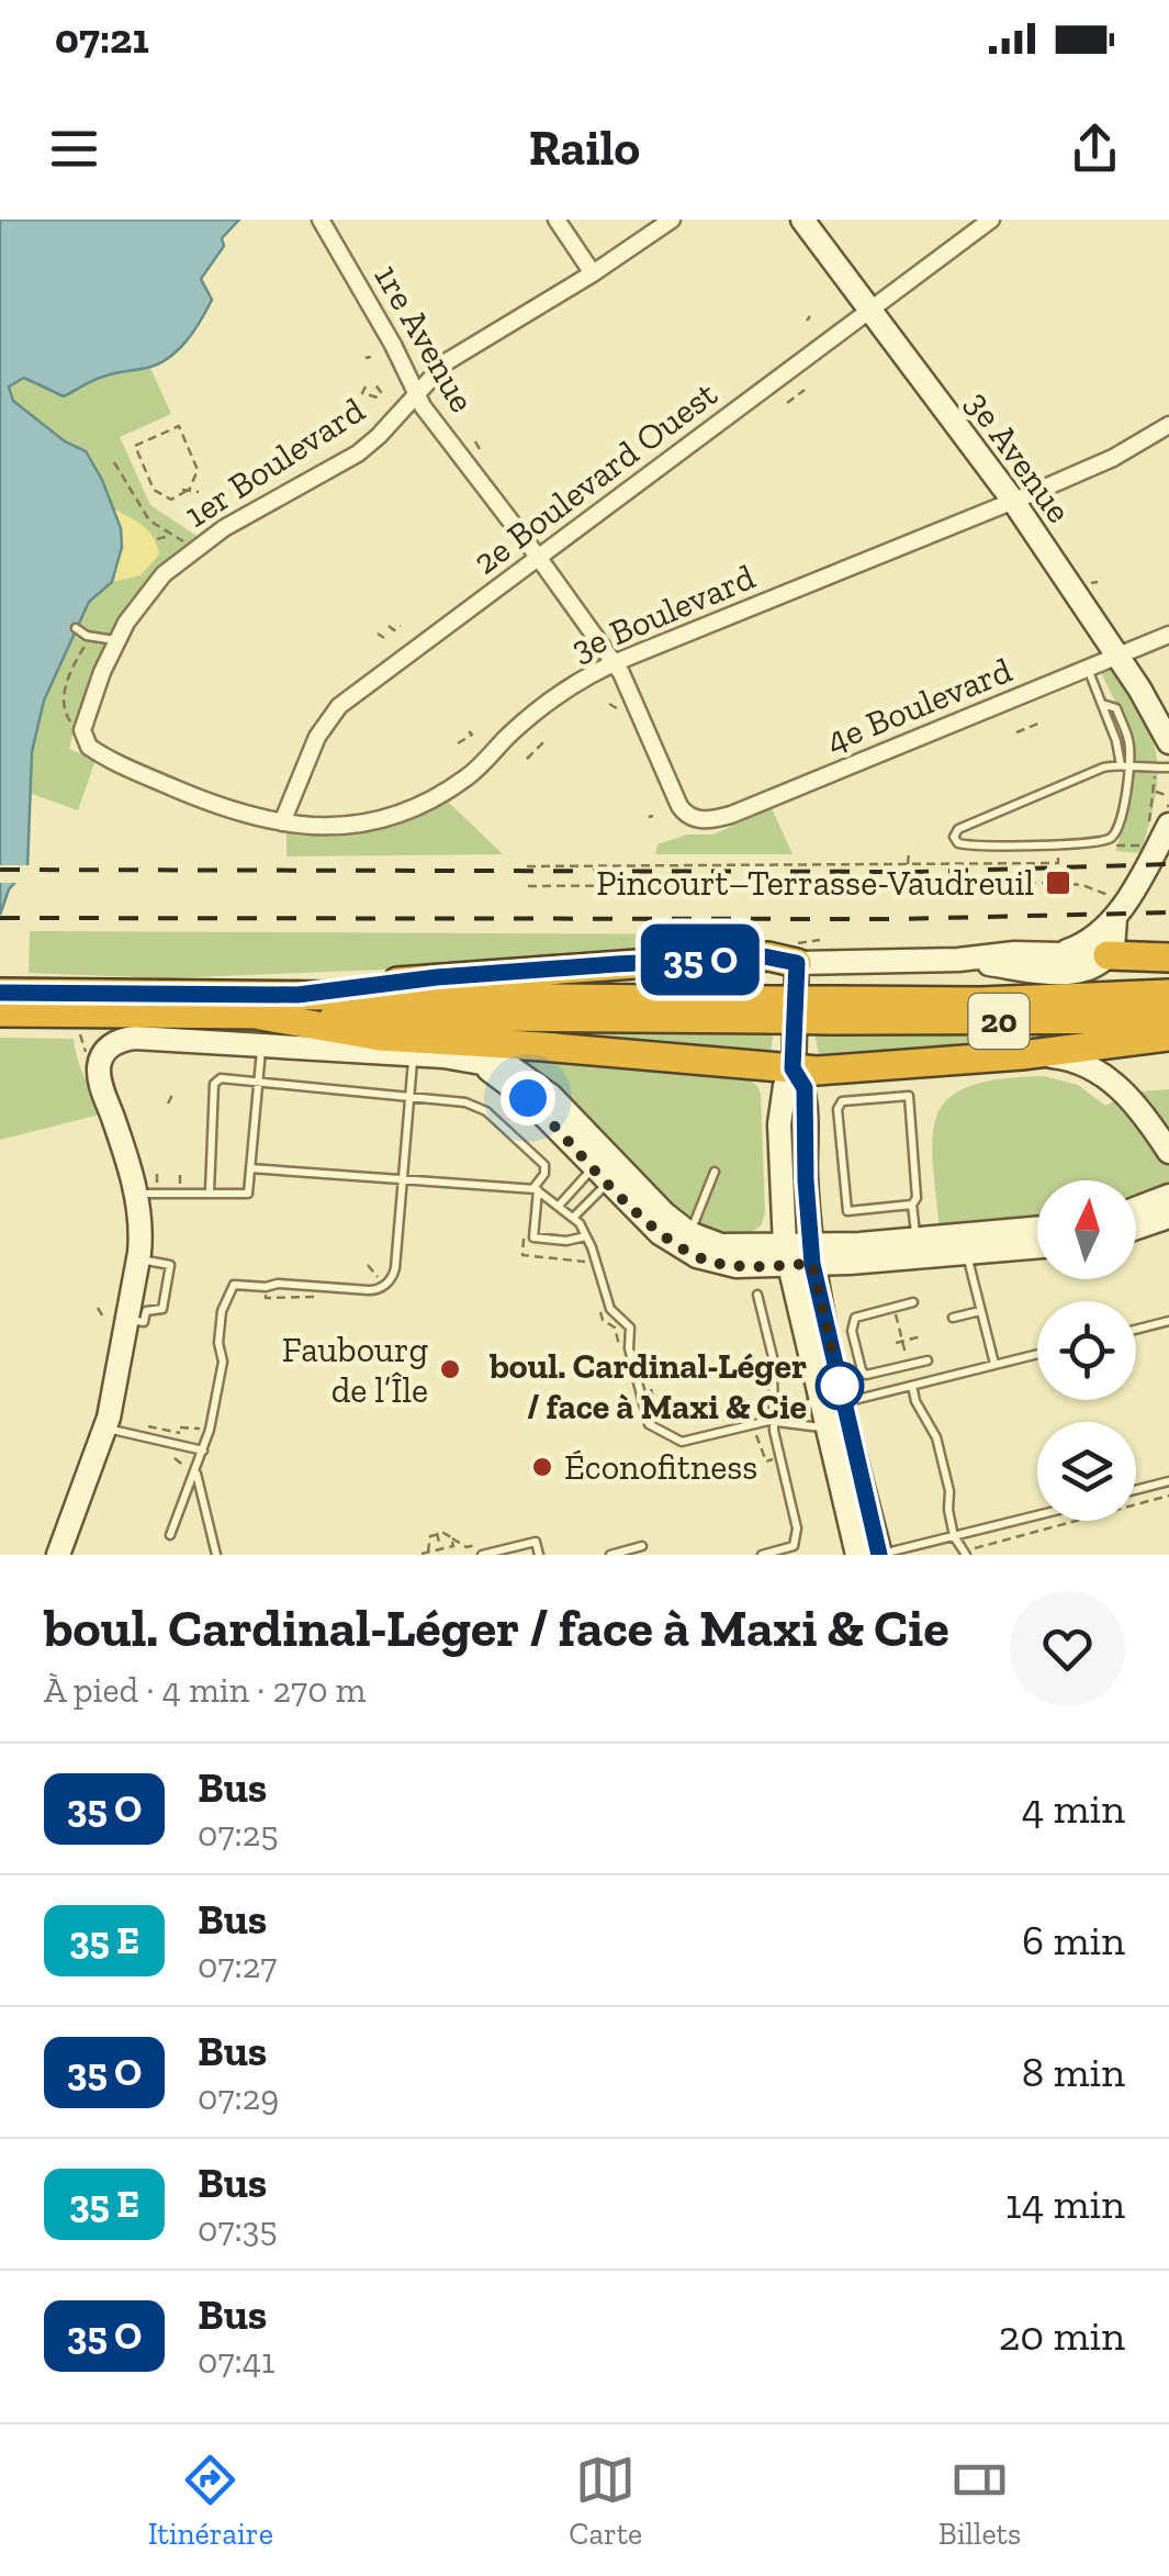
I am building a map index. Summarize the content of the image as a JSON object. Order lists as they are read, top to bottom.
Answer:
{
  "streets": {
    "highway": ["20"],
    "street": [
      "1re Avenue",
      "3e Avenue",
      "1er Boulevard",
      "2e Boulevard Ouest",
      "3e Boulevard",
      "4e Boulevard"
    ]
  },
  "crossings": [
    ["1re Avenue", "1er Boulevard"],
    ["1re Avenue", "2e Boulevard Ouest"],
    ["1re Avenue", "3e Boulevard"],
    ["1re Avenue", "4e Boulevard"],
    ["3e Avenue", "2e Boulevard Ouest"],
    ["3e Avenue", "3e Boulevard"],
    ["3e Avenue", "4e Boulevard"],
    ["1er Boulevard", "3e Boulevard"],
    ["2e Boulevard Ouest", "3e Boulevard"]
  ],
  "places": {
    "transit": ["Pincourt–Terrasse-Vaudreuil"],
    "other": ["Faubourg de l’Île", "boul. Cardinal-Léger / face à Maxi & Cie", "Éconofitness"]
  },
  "north": "top",
  "page": {
    "status": "07:21",
    "header": "Railo",
    "on_map": "35 O",
    "heading": ["boul. Cardinal-Léger / face à Maxi & Cie", "À pied · 4 min · 270 m"],
    "list": [
      {
        "mark": "35 O",
        "name": "Bus",
        "note": "07:25",
        "value": "4 min"
      },
      {
        "mark": "35 E",
        "name": "Bus",
        "note": "07:27",
        "value": "6 min"
      },
      {
        "mark": "35 O",
        "name": "Bus",
        "note": "07:29",
        "value": "8 min"
      },
      {
        "mark": "35 E",
        "name": "Bus",
        "note": "07:35",
        "value": "14 min"
      },
      {
        "mark": "35 O",
        "name": "Bus",
        "note": "07:41",
        "value": "20 min"
      }
    ],
    "tabs": ["Itinéraire", "Carte", "Billets"]
  }
}
